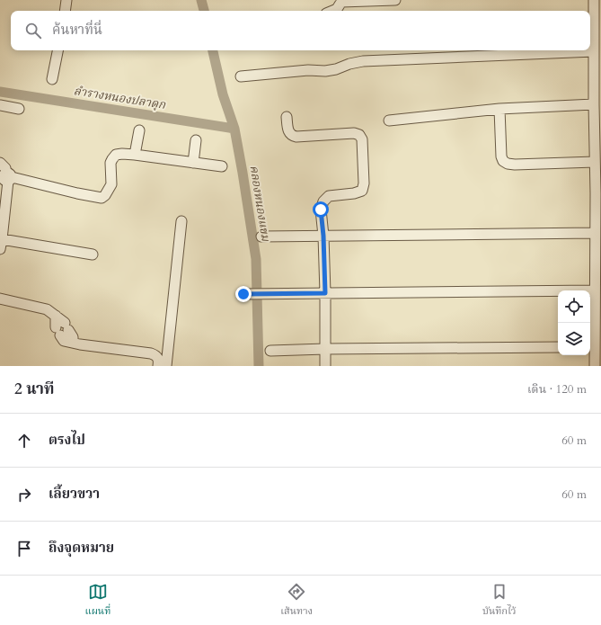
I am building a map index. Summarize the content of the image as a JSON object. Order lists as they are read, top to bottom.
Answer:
{
  "water": ["ลำรางหนองปลาดุก", "คลองหนองแขม"],
  "page": {
    "search": "ค้นหาที่นี่",
    "heading": ["2 นาที", "เดิน · 120 m"],
    "list": [
      ["ตรงไป", "60 m"],
      ["เลี้ยวขวา", "60 m"],
      "ถึงจุดหมาย"
    ],
    "nav": ["แผนที่", "เส้นทาง", "บันทึกไว้"]
  }
}
